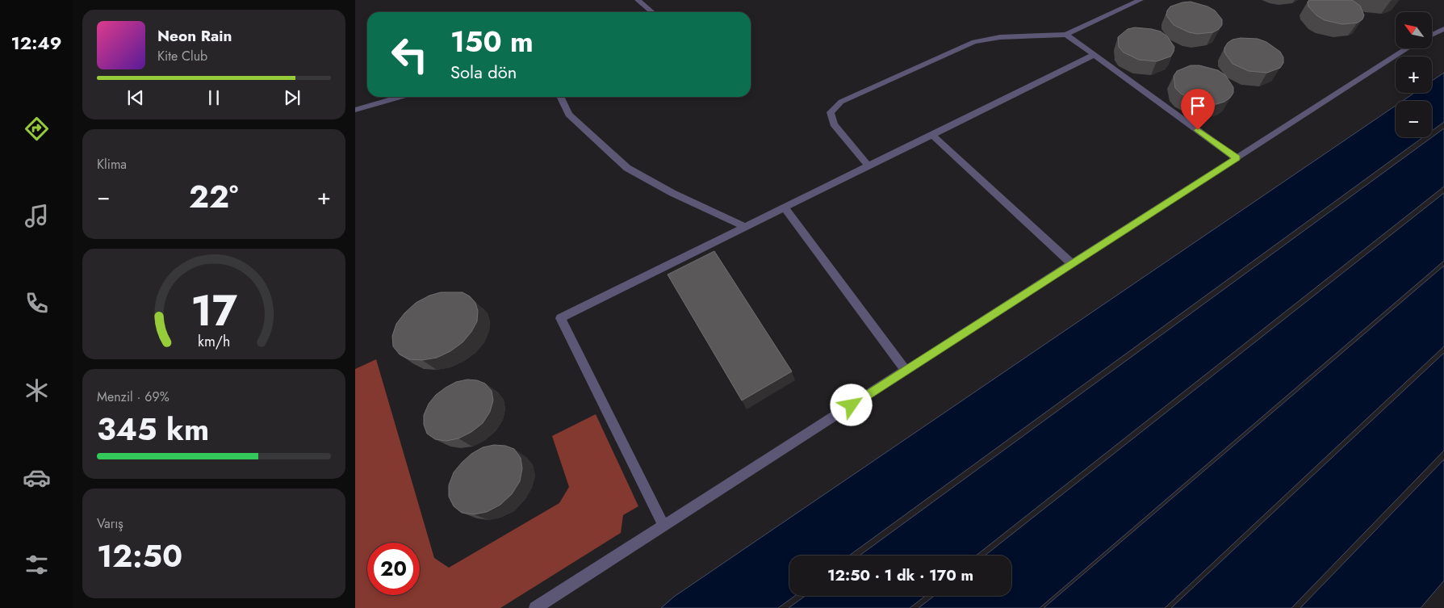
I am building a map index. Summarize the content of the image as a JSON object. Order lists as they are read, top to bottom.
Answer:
{
  "north": "top left",
  "page": {
    "tabs": "12:49",
    "map_buttons": ["+", "−"],
    "turn": ["150 m", "Sola dön"],
    "song": ["Neon Rain", "Kite Club"],
    "tile": [
      "Klima",
      ["Menzil · 69%", "345 km"],
      ["Varış", "12:50"]
    ],
    "heat": ["−", "22°", "+"],
    "limit": "20",
    "trip": "12:50 · 1 dk · 170 m",
    "gauge": ["17", "km/h"]
  }
}
